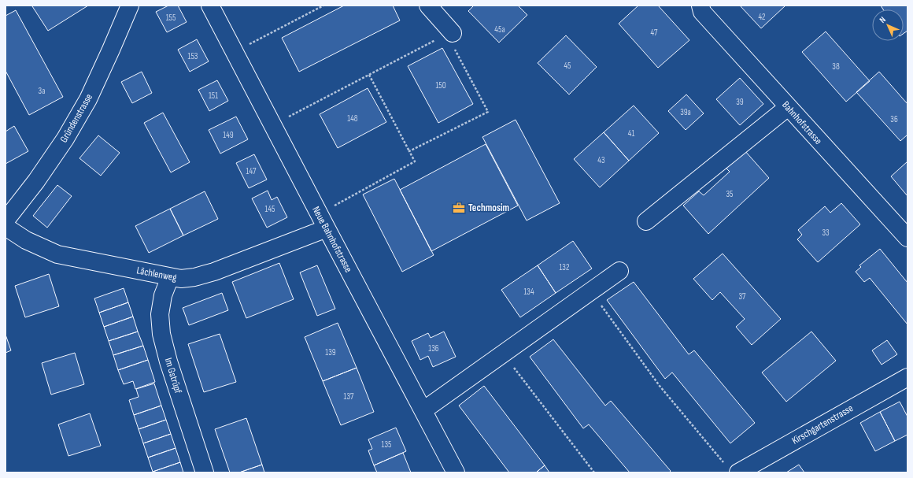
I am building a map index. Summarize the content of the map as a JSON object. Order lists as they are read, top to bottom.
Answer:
{
  "streets": {
    "street": [
      "Gründenstrasse",
      "Bahnhofstrasse",
      "Neue Bahnhofstrasse",
      "Lächlenweg",
      "Im Gstrüpf",
      "Kirschgartenstrasse"
    ]
  },
  "crossings": [
    ["Neue Bahnhofstrasse", "Lächlenweg"],
    ["Lächlenweg", "Im Gstrüpf"]
  ],
  "places": {
    "office": ["Techmosim"]
  },
  "house_numbers": [
    "42",
    "155",
    "45a",
    "47",
    "153",
    "45",
    "38",
    "150",
    "3a",
    "151",
    "39",
    "39a",
    "148",
    "36",
    "41",
    "149",
    "43",
    "147",
    "35",
    "145",
    "33",
    "132",
    "134",
    "37",
    "136",
    "139",
    "137",
    "135"
  ],
  "north": "top left"
}
